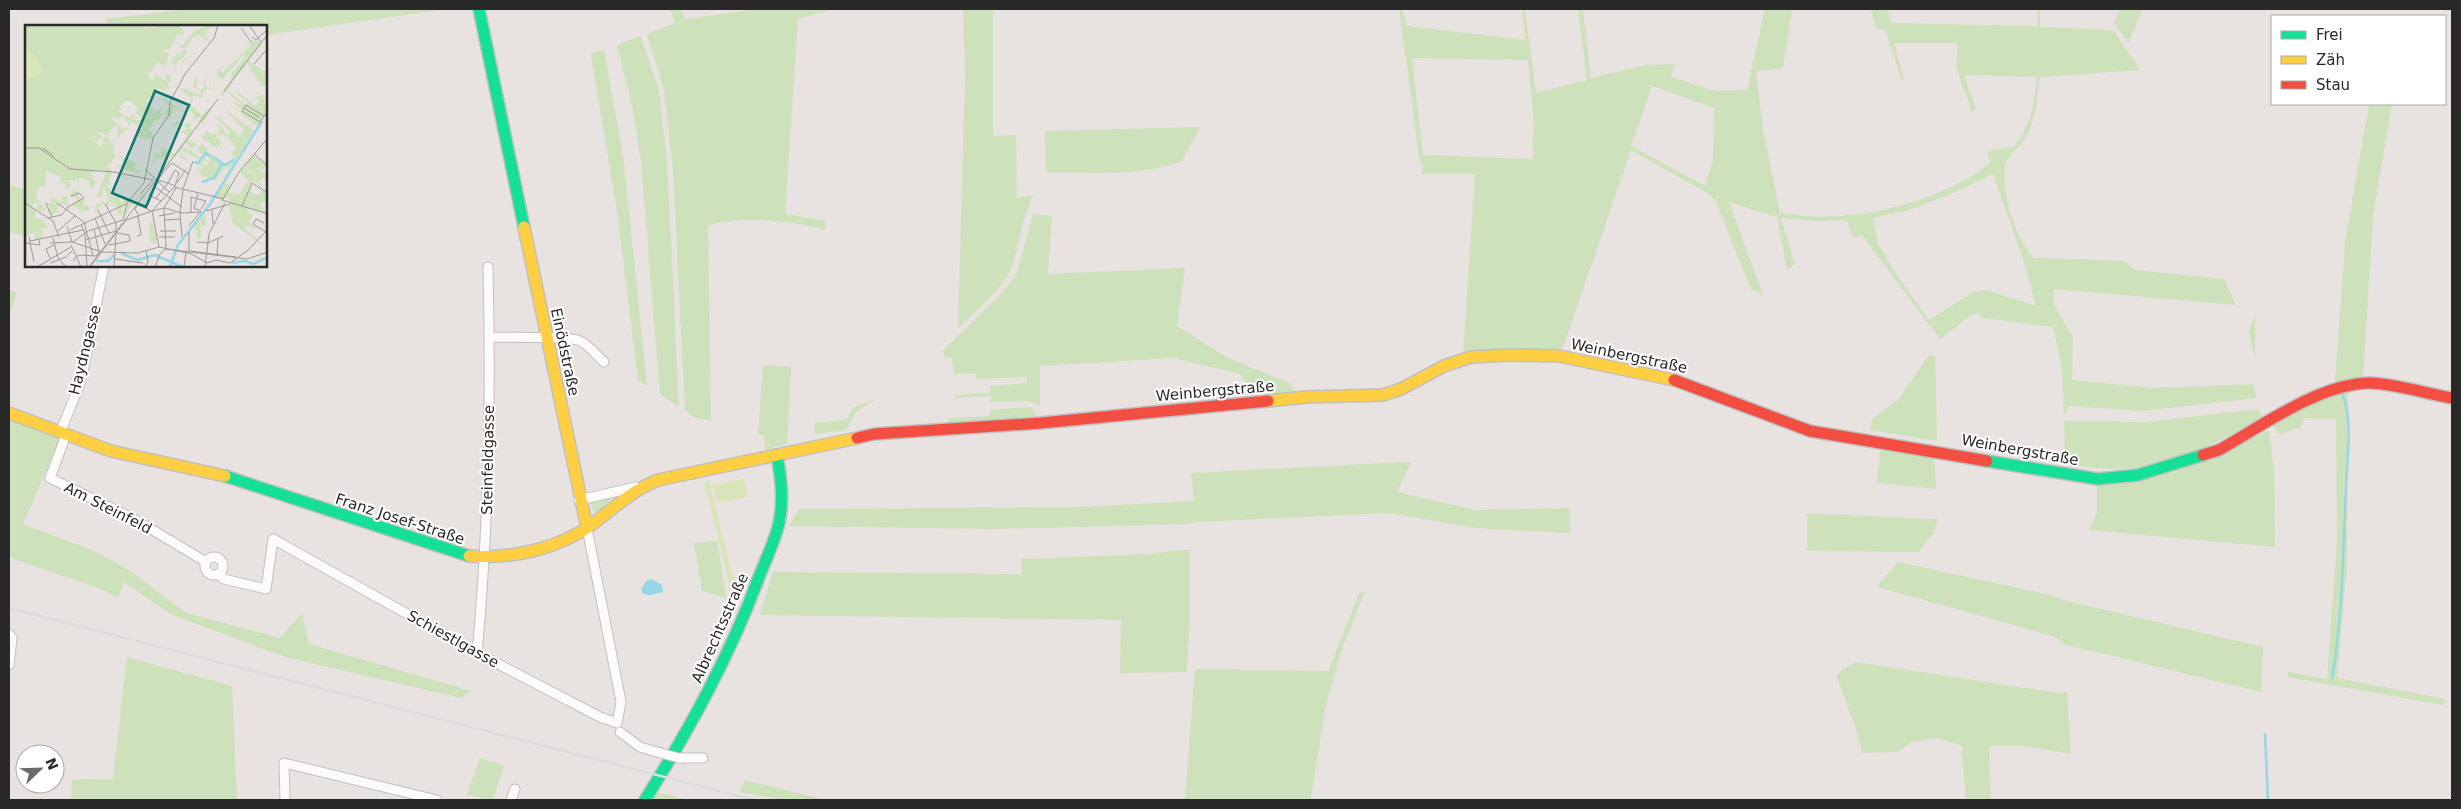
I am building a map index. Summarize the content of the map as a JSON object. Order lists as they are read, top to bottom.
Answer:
{
  "streets": {
    "main road": [
      "Einödstraße",
      "Weinbergstraße",
      "Franz Josef-Straße",
      "Albrechtsstraße"
    ],
    "street": [
      "Haydngasse",
      "Steinfeldgasse",
      "Am Steinfeld",
      "Schiestlgasse"
    ]
  },
  "crossings": [
    ["Haydngasse", "Am Steinfeld"],
    ["Haydngasse", "Franz Josef-Straße"],
    ["Einödstraße", "Franz Josef-Straße"],
    ["Einödstraße", "Schiestlgasse"],
    ["Weinbergstraße", "Franz Josef-Straße"],
    ["Weinbergstraße", "Albrechtsstraße"],
    ["Steinfeldgasse", "Franz Josef-Straße"],
    ["Steinfeldgasse", "Schiestlgasse"],
    ["Am Steinfeld", "Franz Josef-Straße"],
    ["Am Steinfeld", "Schiestlgasse"],
    ["Franz Josef-Straße", "Albrechtsstraße"]
  ],
  "legend": ["Frei", "Zäh", "Stau"],
  "north": "top right"
}
